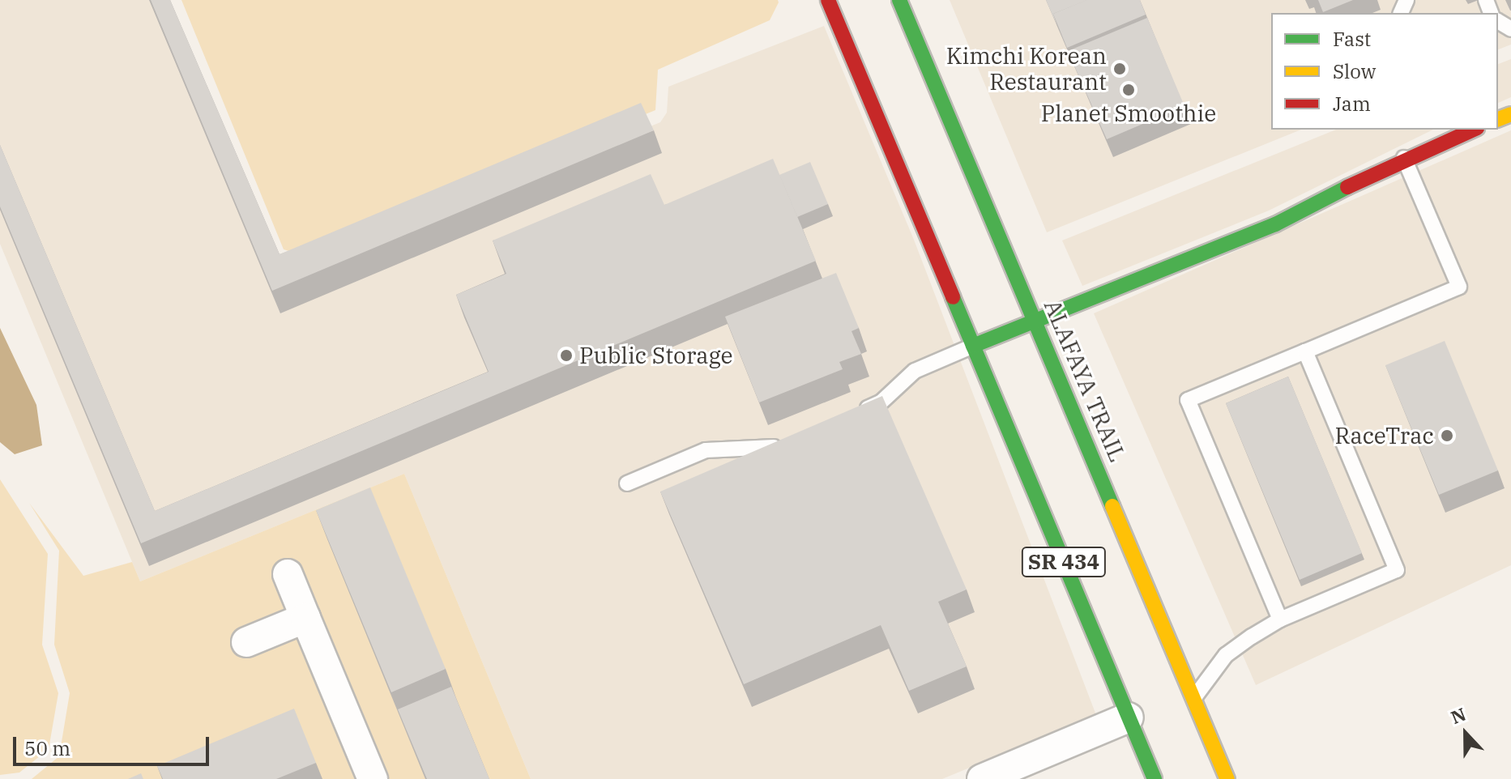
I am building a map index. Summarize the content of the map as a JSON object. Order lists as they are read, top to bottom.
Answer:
{
  "streets": {
    "main road": ["ALAFAYA TRAIL", "SR 434"]
  },
  "places": [
    "Kimchi Korean Restaurant",
    "Planet Smoothie",
    "Public Storage",
    "RaceTrac"
  ],
  "legend": ["Fast", "Slow", "Jam"],
  "scale_bar": "50 m",
  "north": "top"
}
